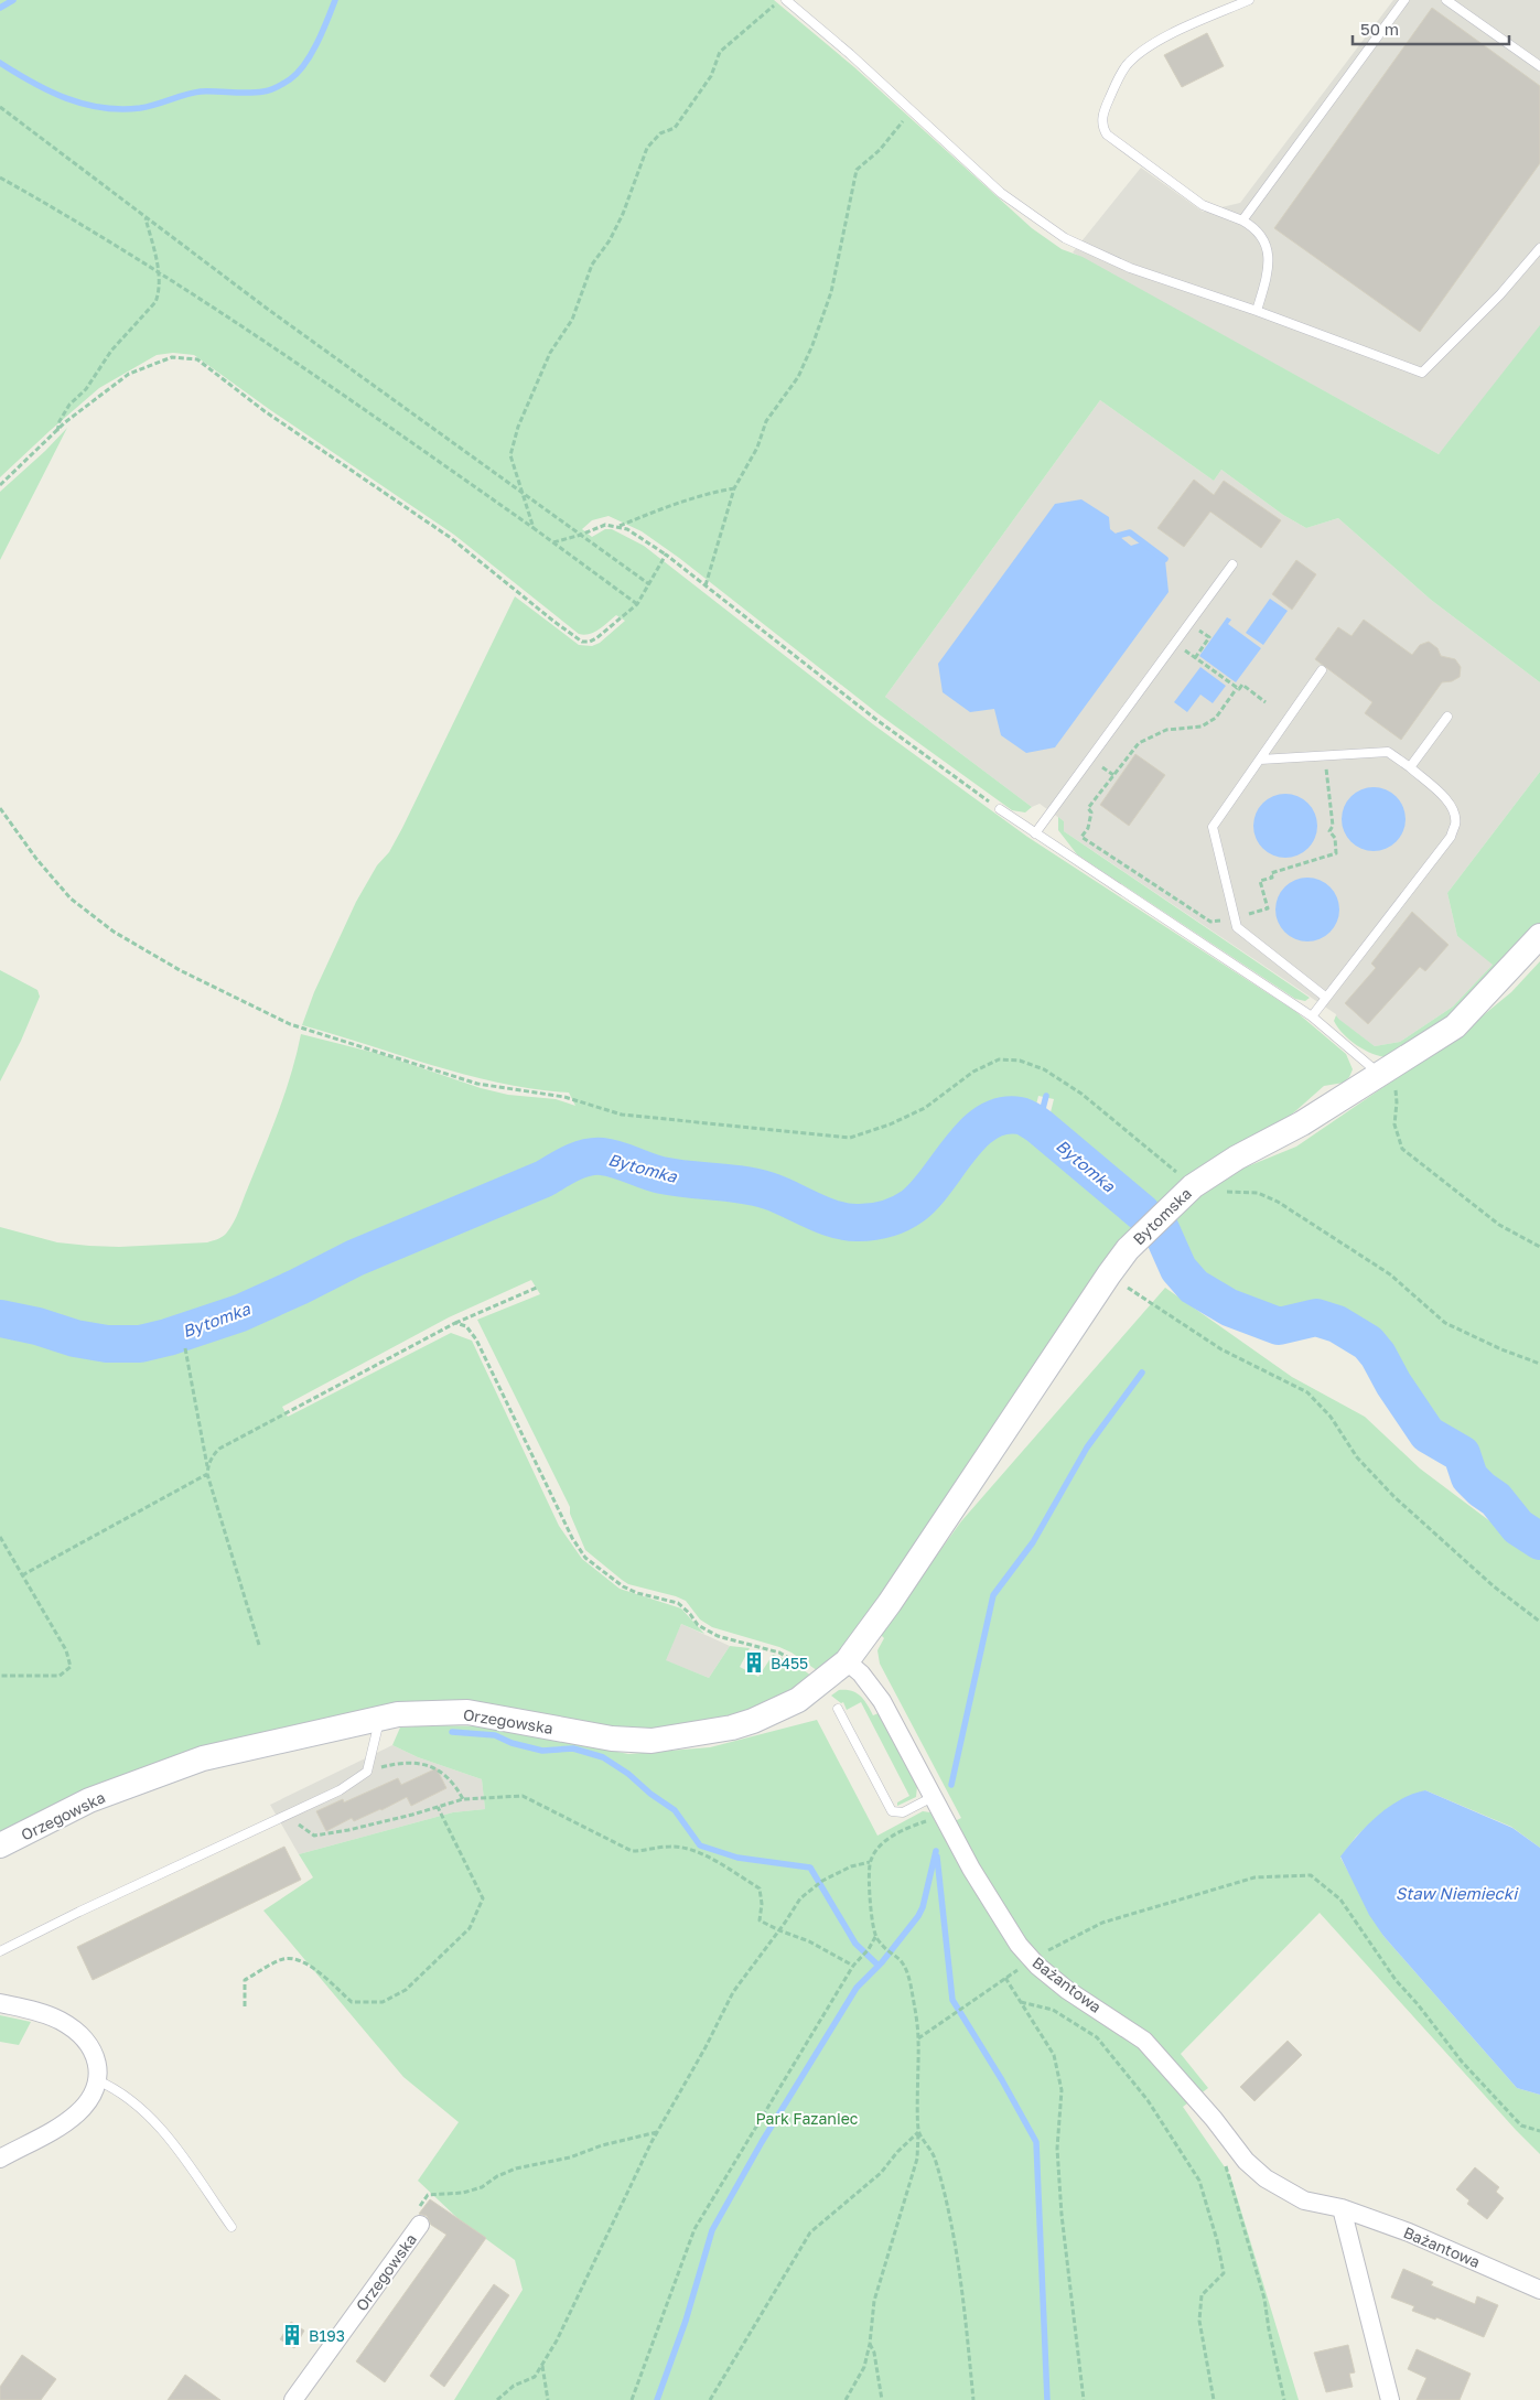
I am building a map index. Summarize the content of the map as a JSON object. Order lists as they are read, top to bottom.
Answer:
{
  "streets": {
    "street": ["Bytomska", "Orzegowska", "Bażantowa"]
  },
  "crossings": [
    ["Bytomska", "Orzegowska"],
    ["Orzegowska", "Bażantowa"]
  ],
  "water": ["Bytomka", "Staw Niemiecki"],
  "parks": ["Park Fazaniec"],
  "places": {
    "building": ["B455", "B193"]
  },
  "scale_bar": "50 m"
}
